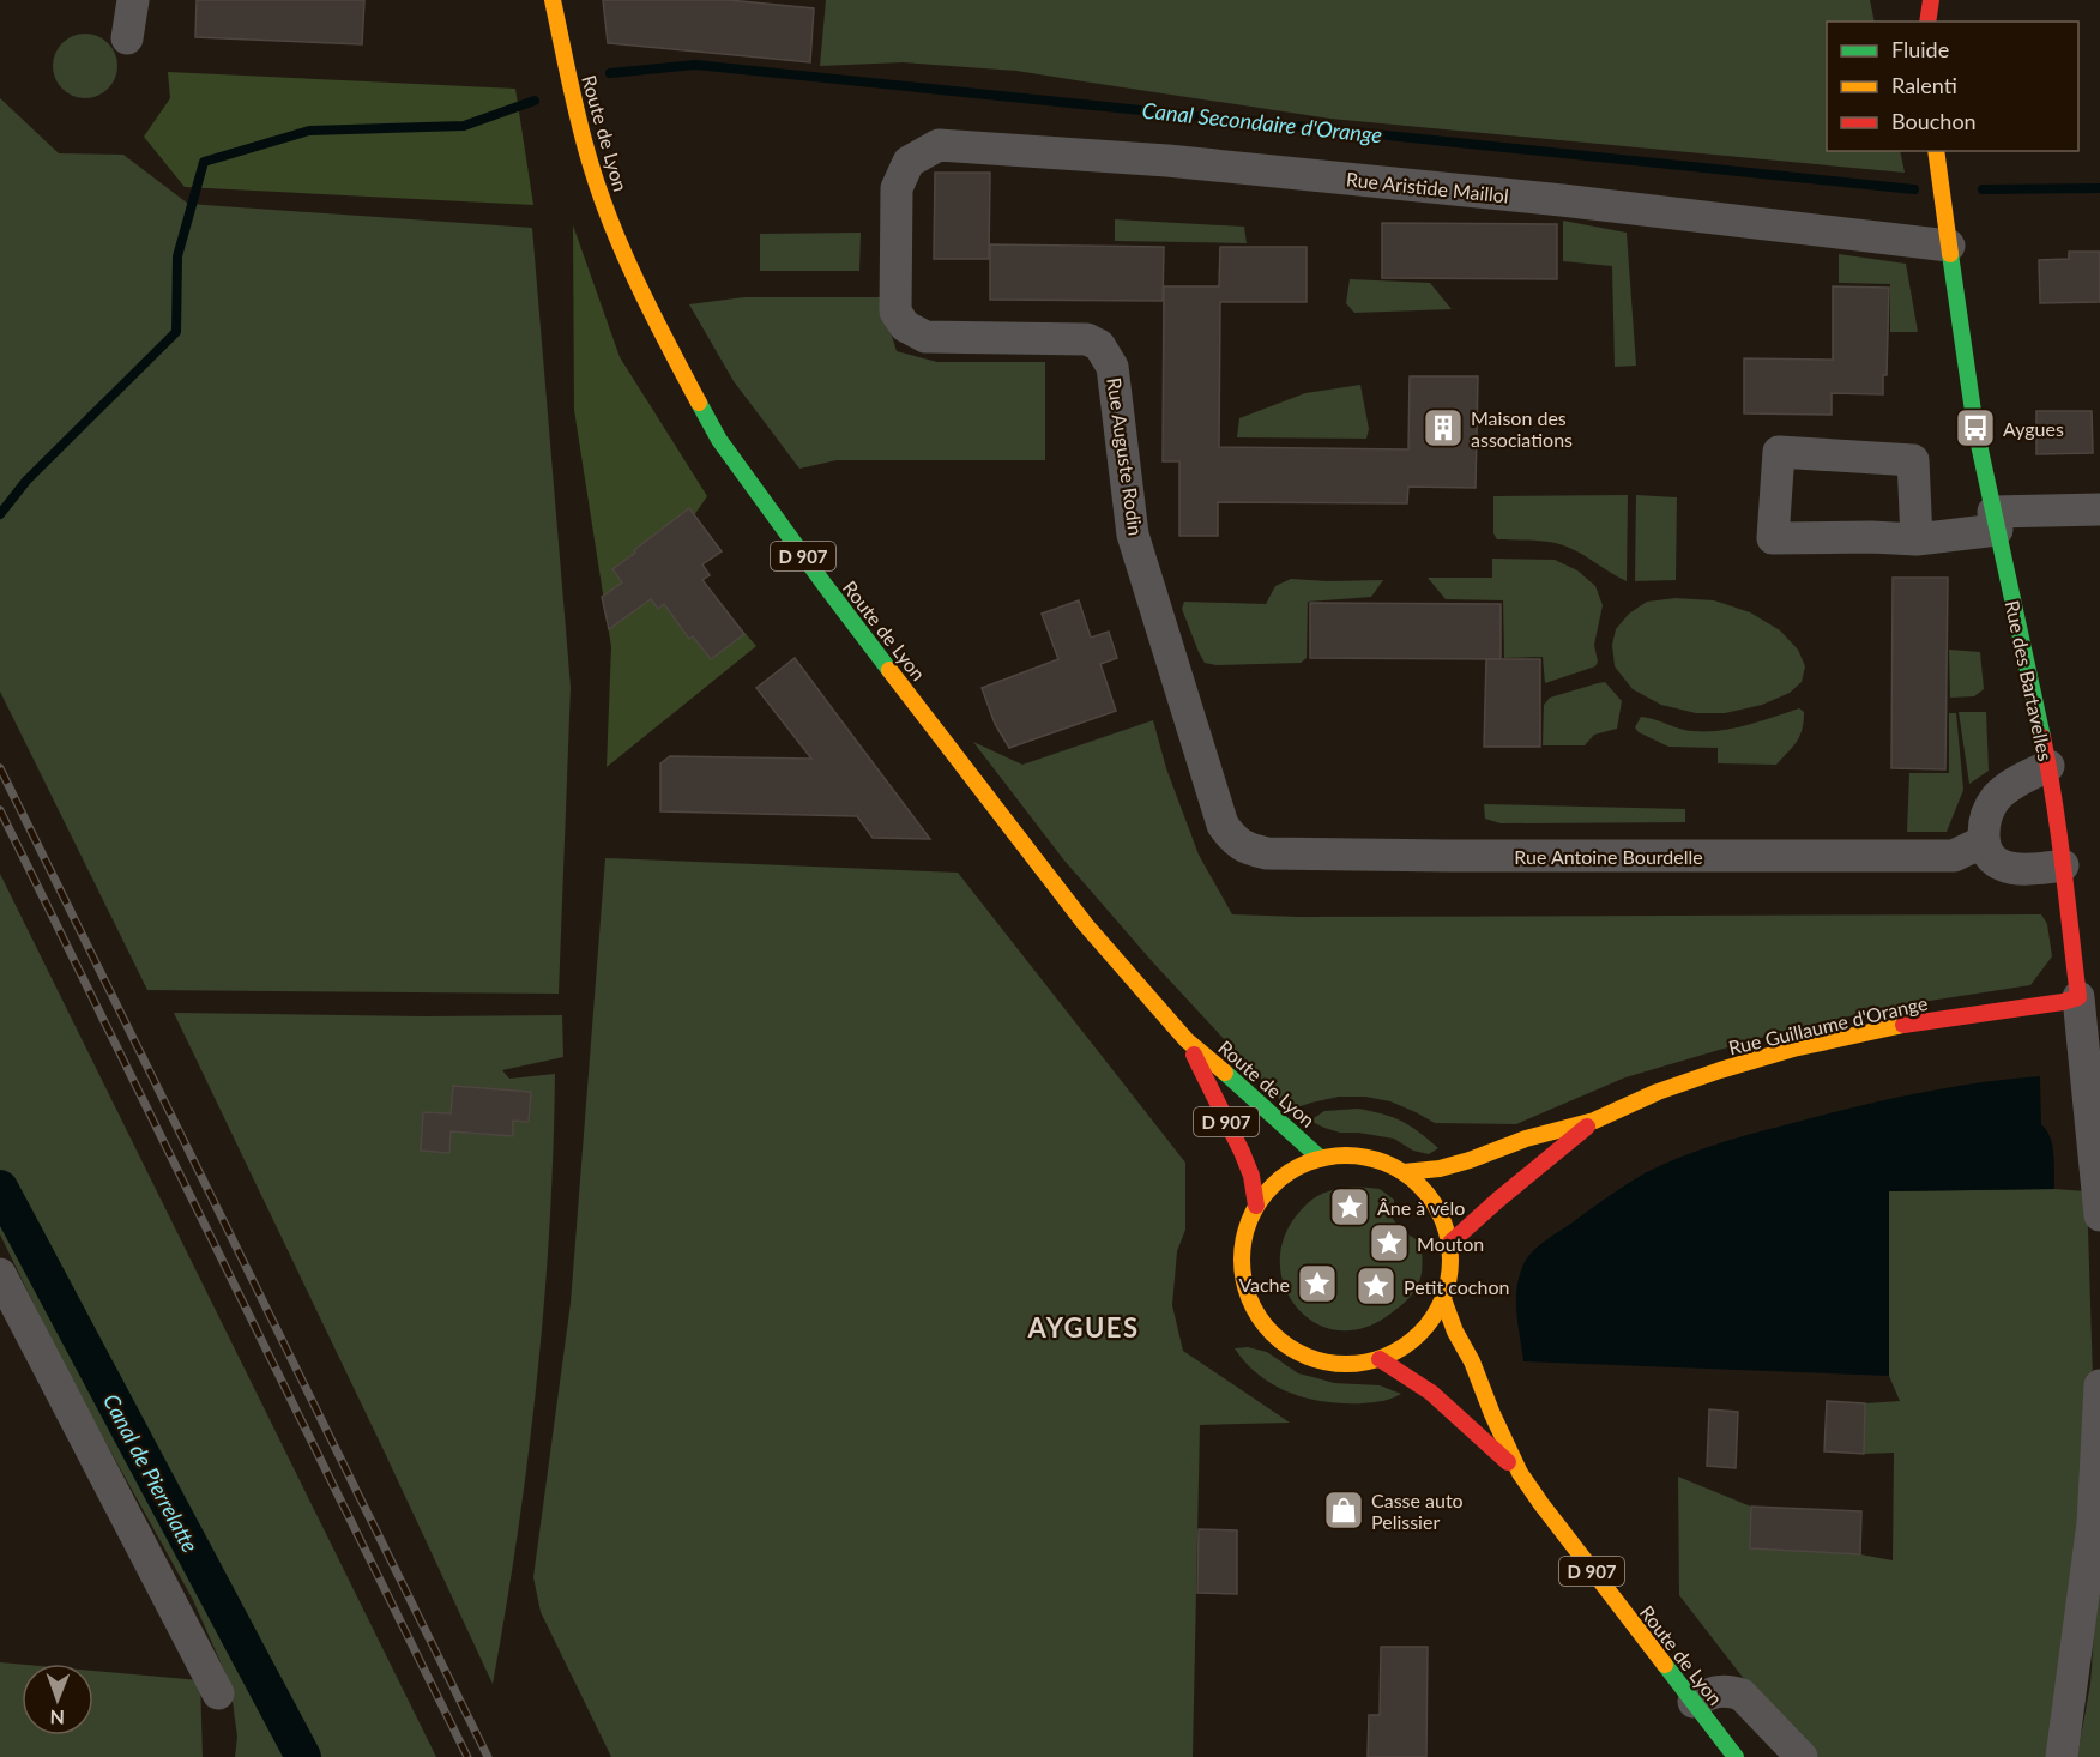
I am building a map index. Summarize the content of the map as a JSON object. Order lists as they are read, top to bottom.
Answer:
{
  "streets": {
    "main road": [
      "Route de Lyon",
      "D 907",
      "Rue des Bartavelles",
      "Rue Guillaume d'Orange"
    ],
    "street": ["Rue Aristide Maillol", "Rue Auguste Rodin", "Rue Antoine Bourdelle"]
  },
  "crossings": [
    ["Route de Lyon", "Rue Guillaume d'Orange"],
    ["Rue Aristide Maillol", "Rue Auguste Rodin"],
    ["Rue Aristide Maillol", "Rue des Bartavelles"],
    ["Rue Auguste Rodin", "Rue Antoine Bourdelle"],
    ["Rue des Bartavelles", "Rue Guillaume d'Orange"]
  ],
  "districts": ["AYGUES"],
  "water": ["Canal Secondaire d'Orange", "Canal de Pierrelatte"],
  "places": {
    "building": ["Maison des associations"],
    "bus stop": ["Aygues"],
    "place": [
      "Âne à vélo",
      "Mouton",
      "Vache",
      "Petit cochon"
    ],
    "shop": ["Casse auto Pelissier"]
  },
  "legend": ["Fluide", "Ralenti", "Bouchon"],
  "north": "bottom"
}
